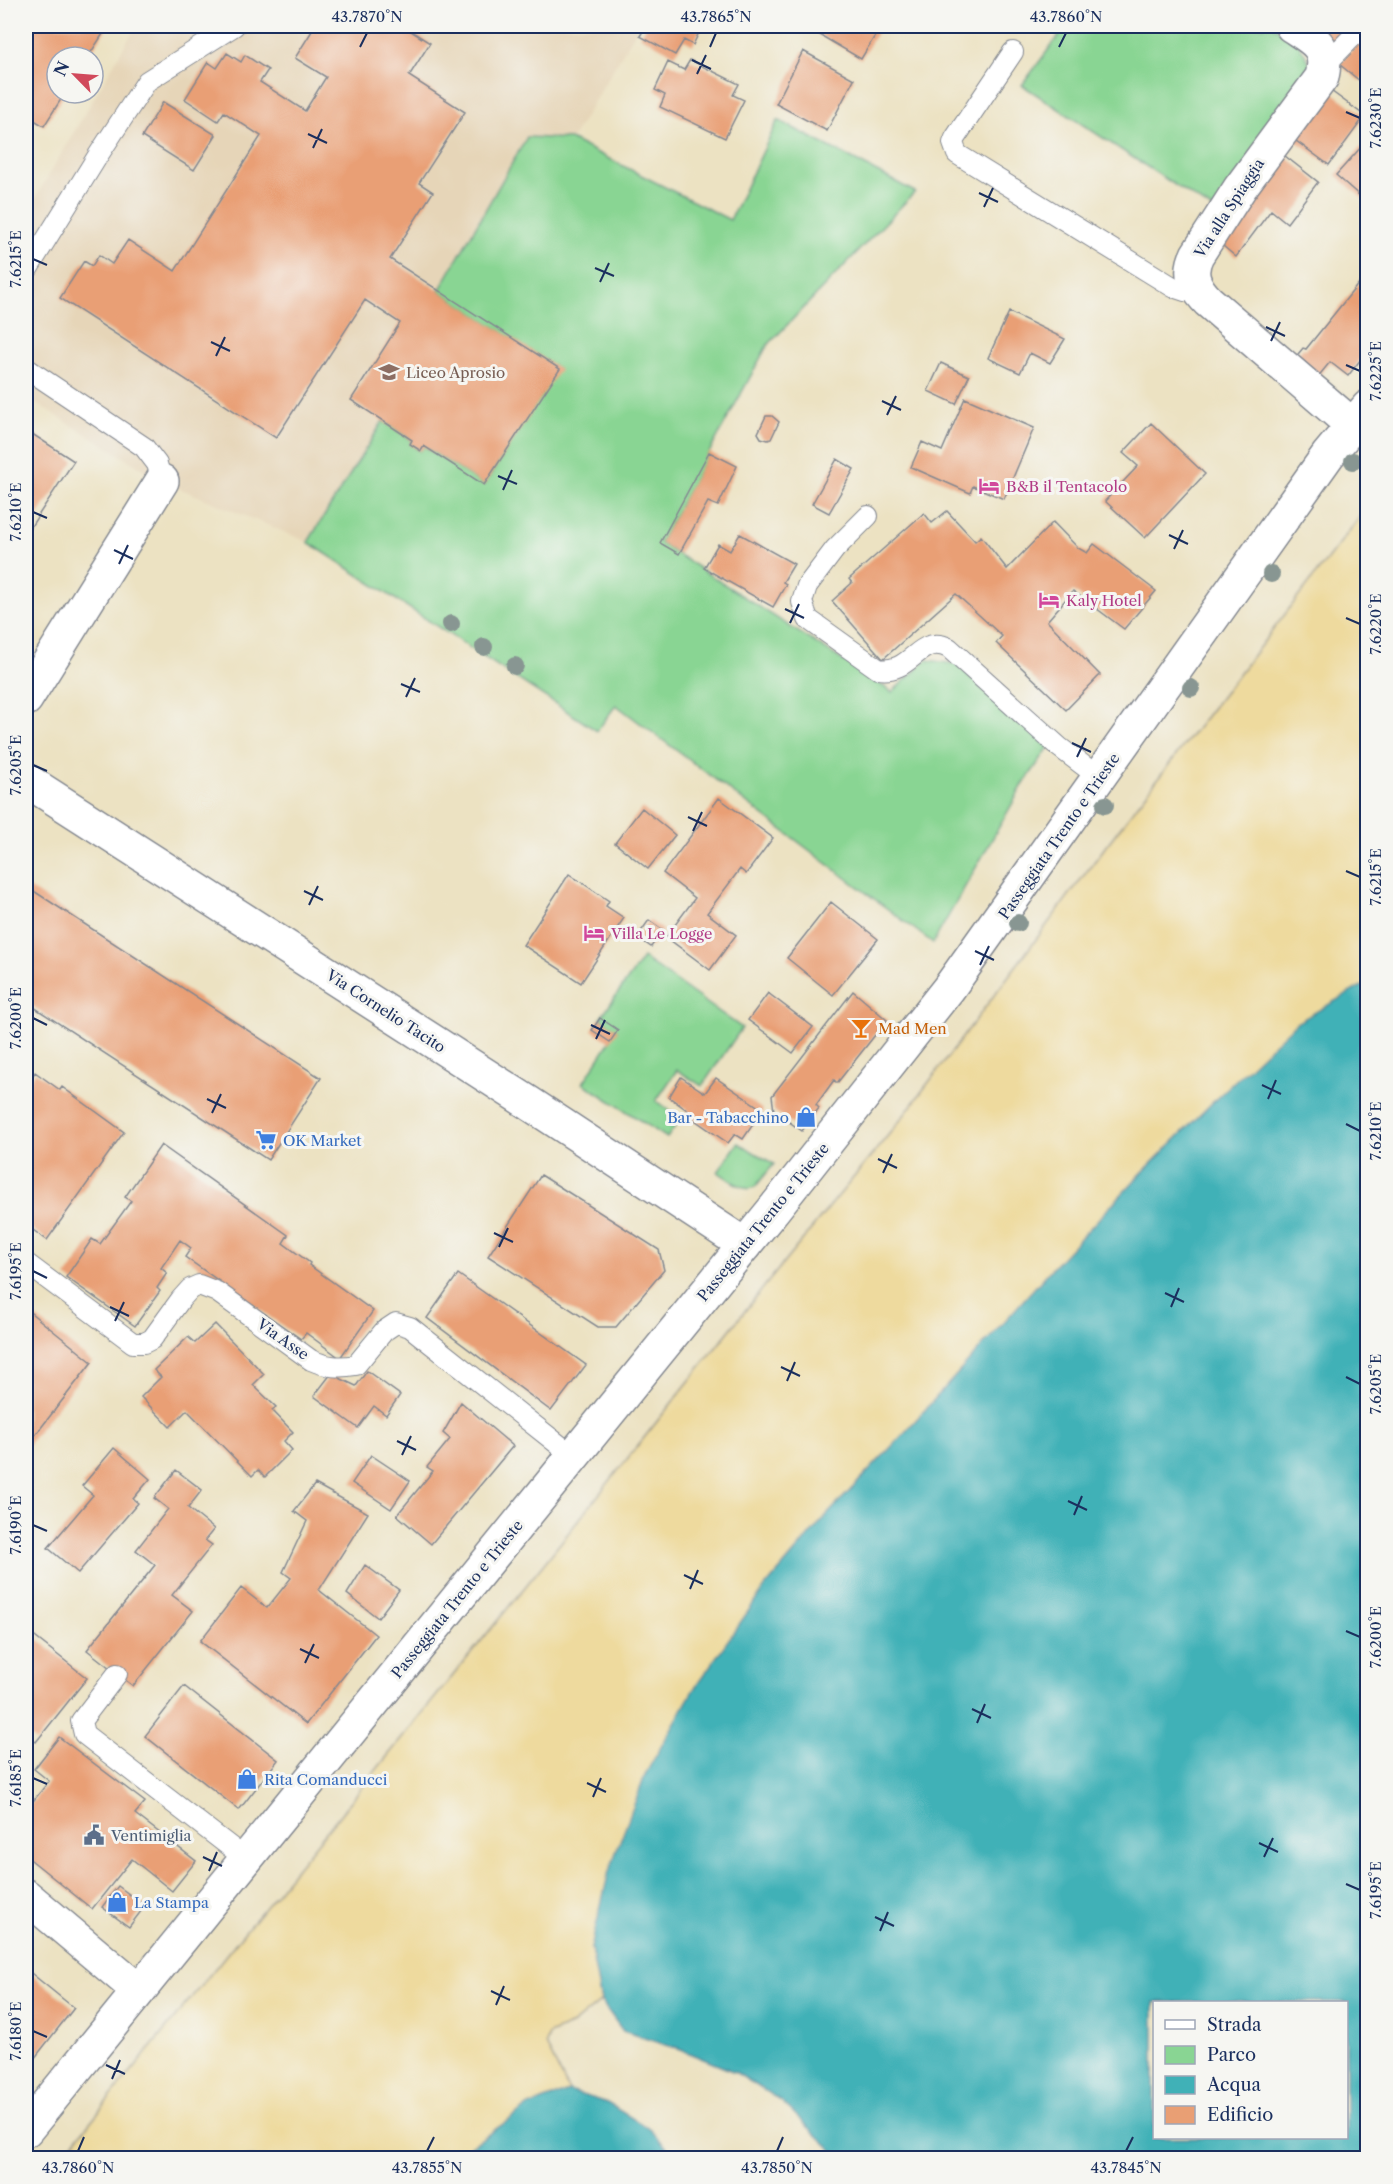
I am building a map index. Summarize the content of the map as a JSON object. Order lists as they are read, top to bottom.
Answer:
{
  "streets": {
    "street": ["Via alla Spiaggia", "Passeggiata Trento e Trieste", "Via Cornelio Tacito"],
    "lane": ["Via Asse"]
  },
  "crossings": [
    ["Passeggiata Trento e Trieste", "Via Cornelio Tacito"],
    ["Passeggiata Trento e Trieste", "Via Asse"]
  ],
  "places": {
    "school or university": ["Liceo Aprosio"],
    "hotel": ["B&B il Tentacolo", "Kaly Hotel", "Villa Le Logge"],
    "bar": ["Mad Men"],
    "shop": ["Bar - Tabacchino", "Rita Comanducci", "La Stampa"],
    "supermarket": ["OK Market"],
    "public building": ["Ventimiglia"]
  },
  "legend": [
    "Strada",
    "Parco",
    "Acqua",
    "Edificio"
  ],
  "north": "top left",
  "coordinates": [
    "43.7870°N",
    "43.7865°N",
    "43.7860°N",
    "7.6230°E",
    "7.6215°E",
    "7.6225°E",
    "7.6210°E",
    "7.6220°E",
    "7.6205°E",
    "7.6200°E",
    "7.6195°E",
    "7.6190°E",
    "7.6185°E",
    "7.6180°E",
    "43.7855°N",
    "43.7850°N",
    "43.7845°N"
  ]
}
